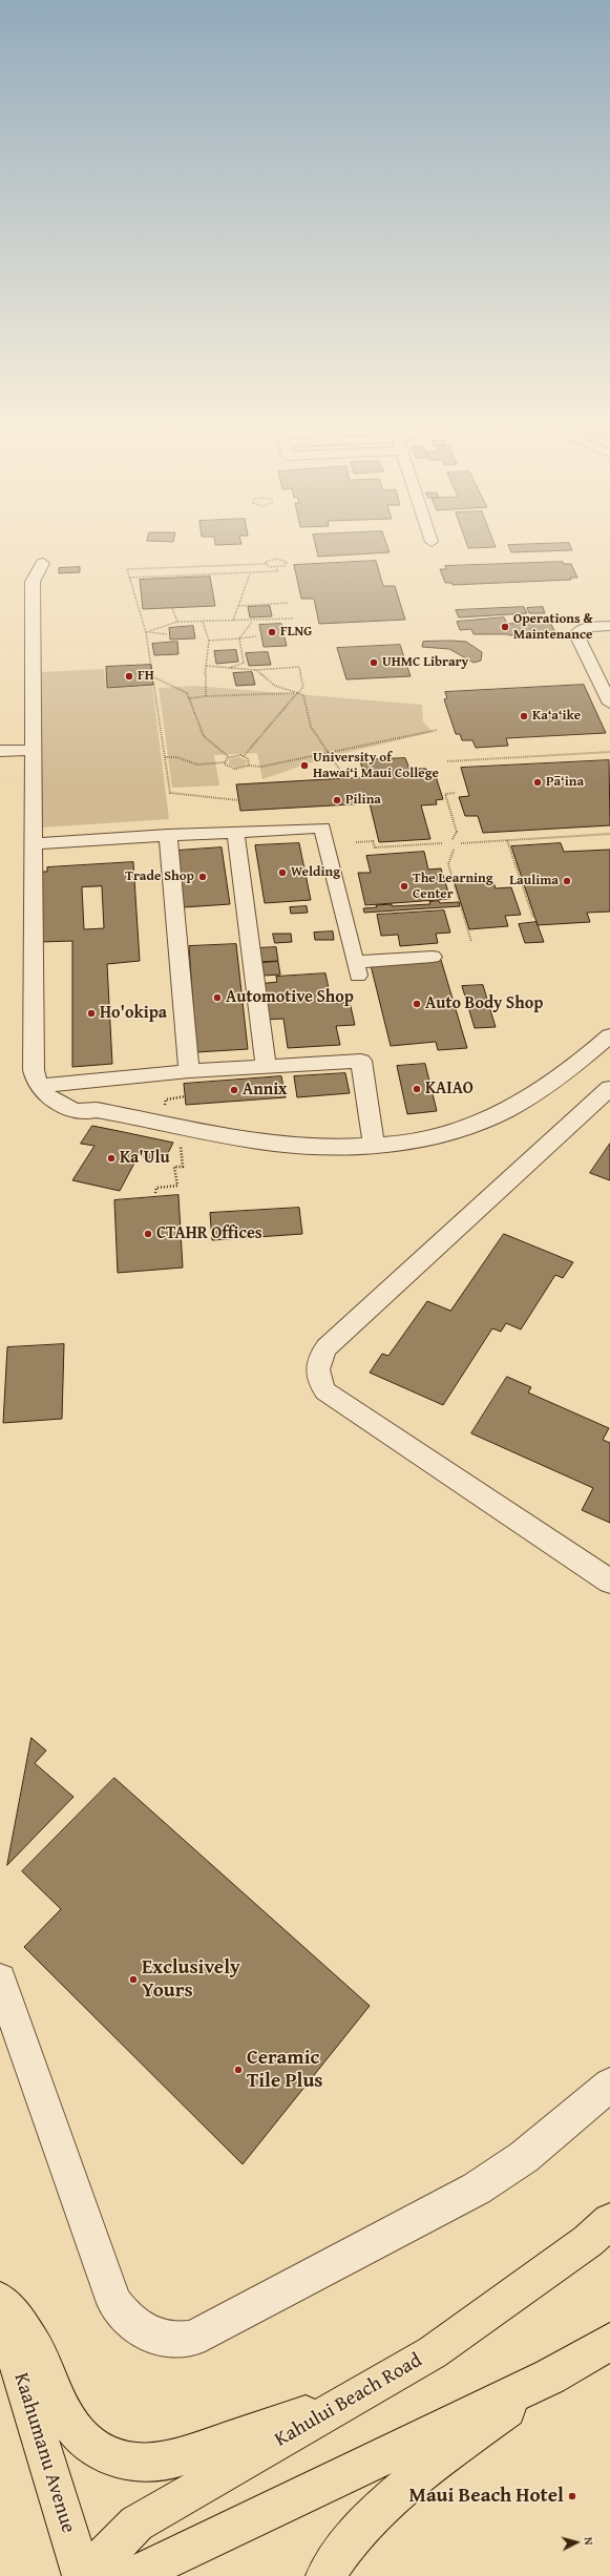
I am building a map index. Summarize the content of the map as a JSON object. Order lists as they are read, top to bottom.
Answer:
{
  "streets": {
    "main road": ["Kahului Beach Road", "Kaahumanu Avenue"]
  },
  "places": [
    "Operations & Maintenance",
    "FLNG",
    "UHMC Library",
    "FH",
    "Ka‘a‘ike",
    "University of Hawai‘i Maui College",
    "Pā‘ina",
    "Pilina",
    "Welding",
    "Trade Shop",
    "Laulima",
    "The Learning Center",
    "Automotive Shop",
    "Auto Body Shop",
    "Ho'okipa",
    "KAIAO",
    "Annix",
    "Ka'Ulu",
    "CTAHR Offices",
    "Exclusively Yours",
    "Ceramic Tile Plus",
    "Maui Beach Hotel"
  ],
  "north": "right"
}
